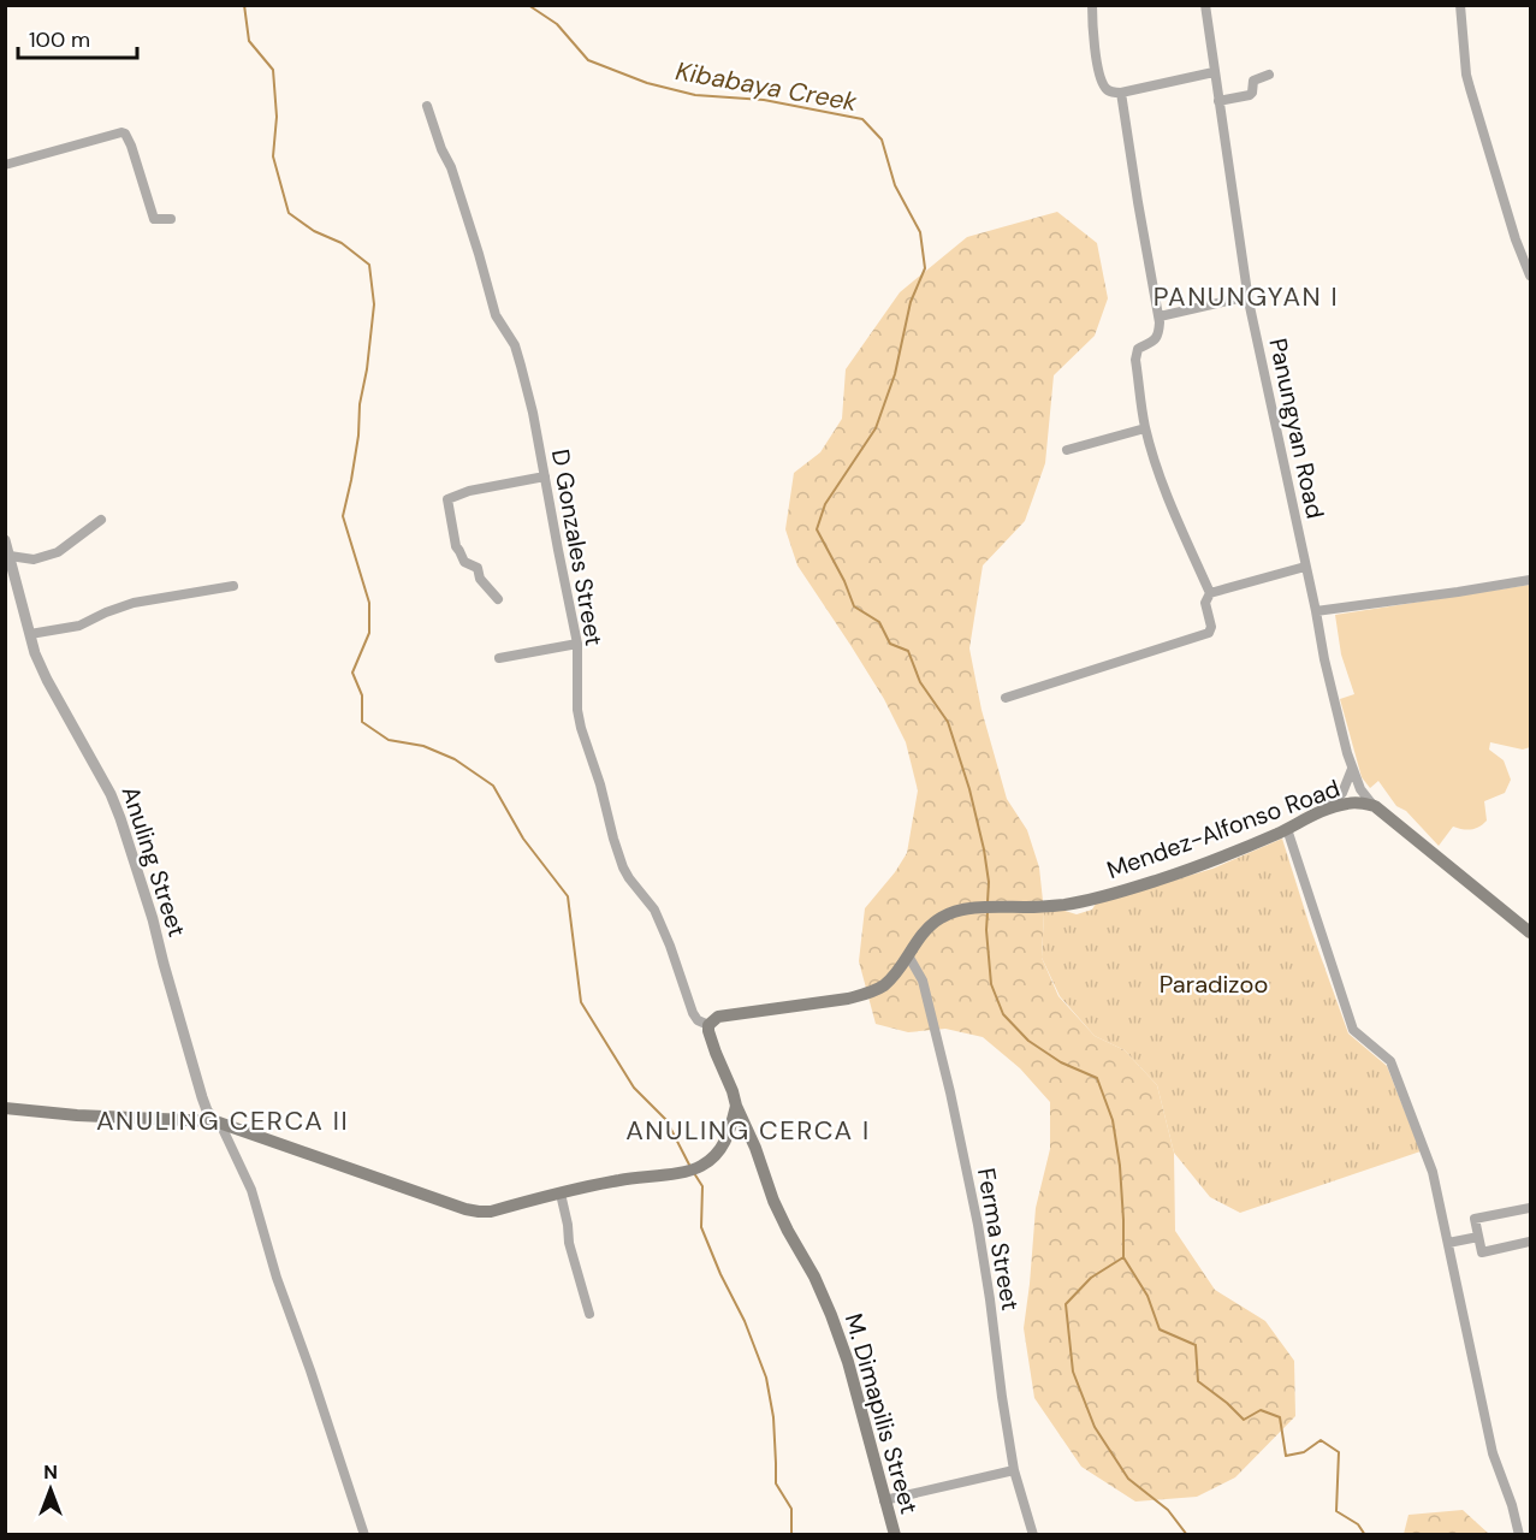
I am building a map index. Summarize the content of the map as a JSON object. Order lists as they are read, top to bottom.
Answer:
{
  "streets": {
    "main road": ["Mendez-Alfonso Road", "M. Dimapilis Street"],
    "street": [
      "Panungyan Road",
      "D Gonzales Street",
      "Anuling Street",
      "Ferma Street"
    ]
  },
  "crossings": [
    ["Panungyan Road", "Mendez-Alfonso Road"],
    ["D Gonzales Street", "Mendez-Alfonso Road"],
    ["Mendez-Alfonso Road", "Ferma Street"]
  ],
  "districts": ["PANUNGYAN I", "ANULING CERCA II", "ANULING CERCA I"],
  "water": ["Kibabaya Creek"],
  "parks": ["Paradizoo"],
  "scale_bar": "100 m",
  "north": "top"
}
